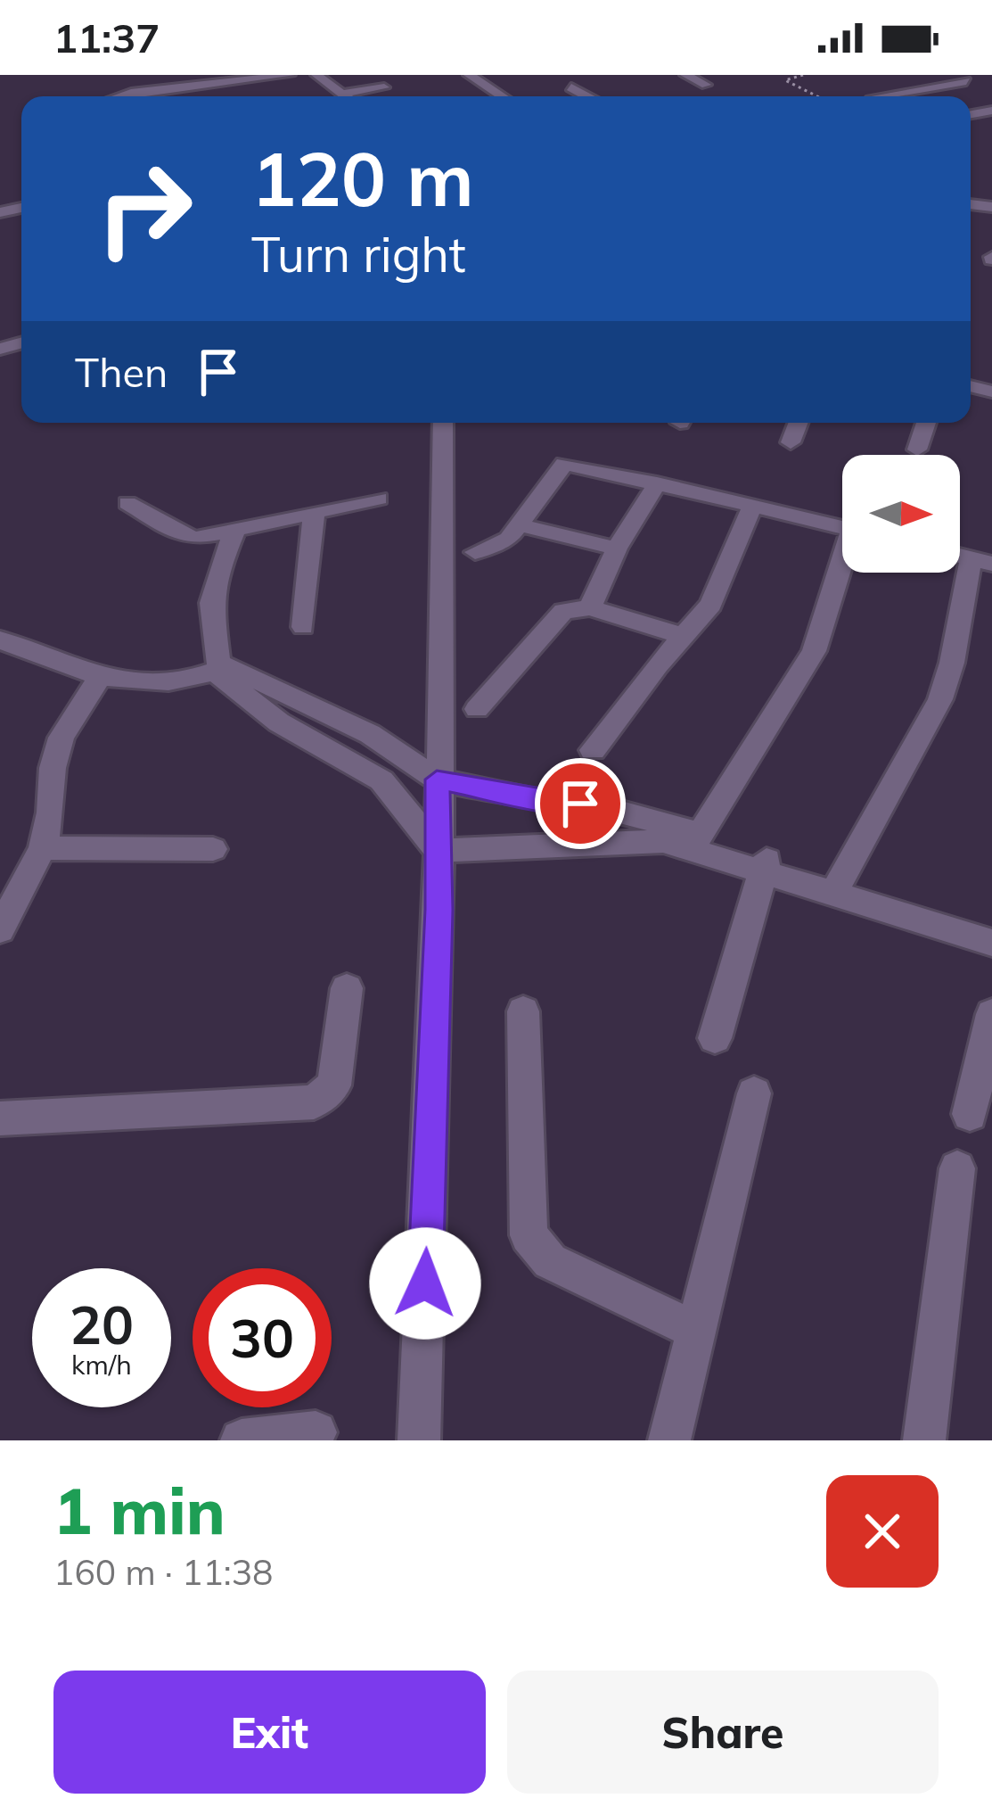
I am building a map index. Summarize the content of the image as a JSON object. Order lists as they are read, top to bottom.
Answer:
{
  "north": "right",
  "page": {
    "status": "11:37",
    "turn": ["120 m", "Turn right"],
    "then": "Then",
    "speed": "20 km/h",
    "limit": "30",
    "heading": ["1 min", "160 m · 11:38"],
    "buttons": ["Exit", "Share"]
  }
}
